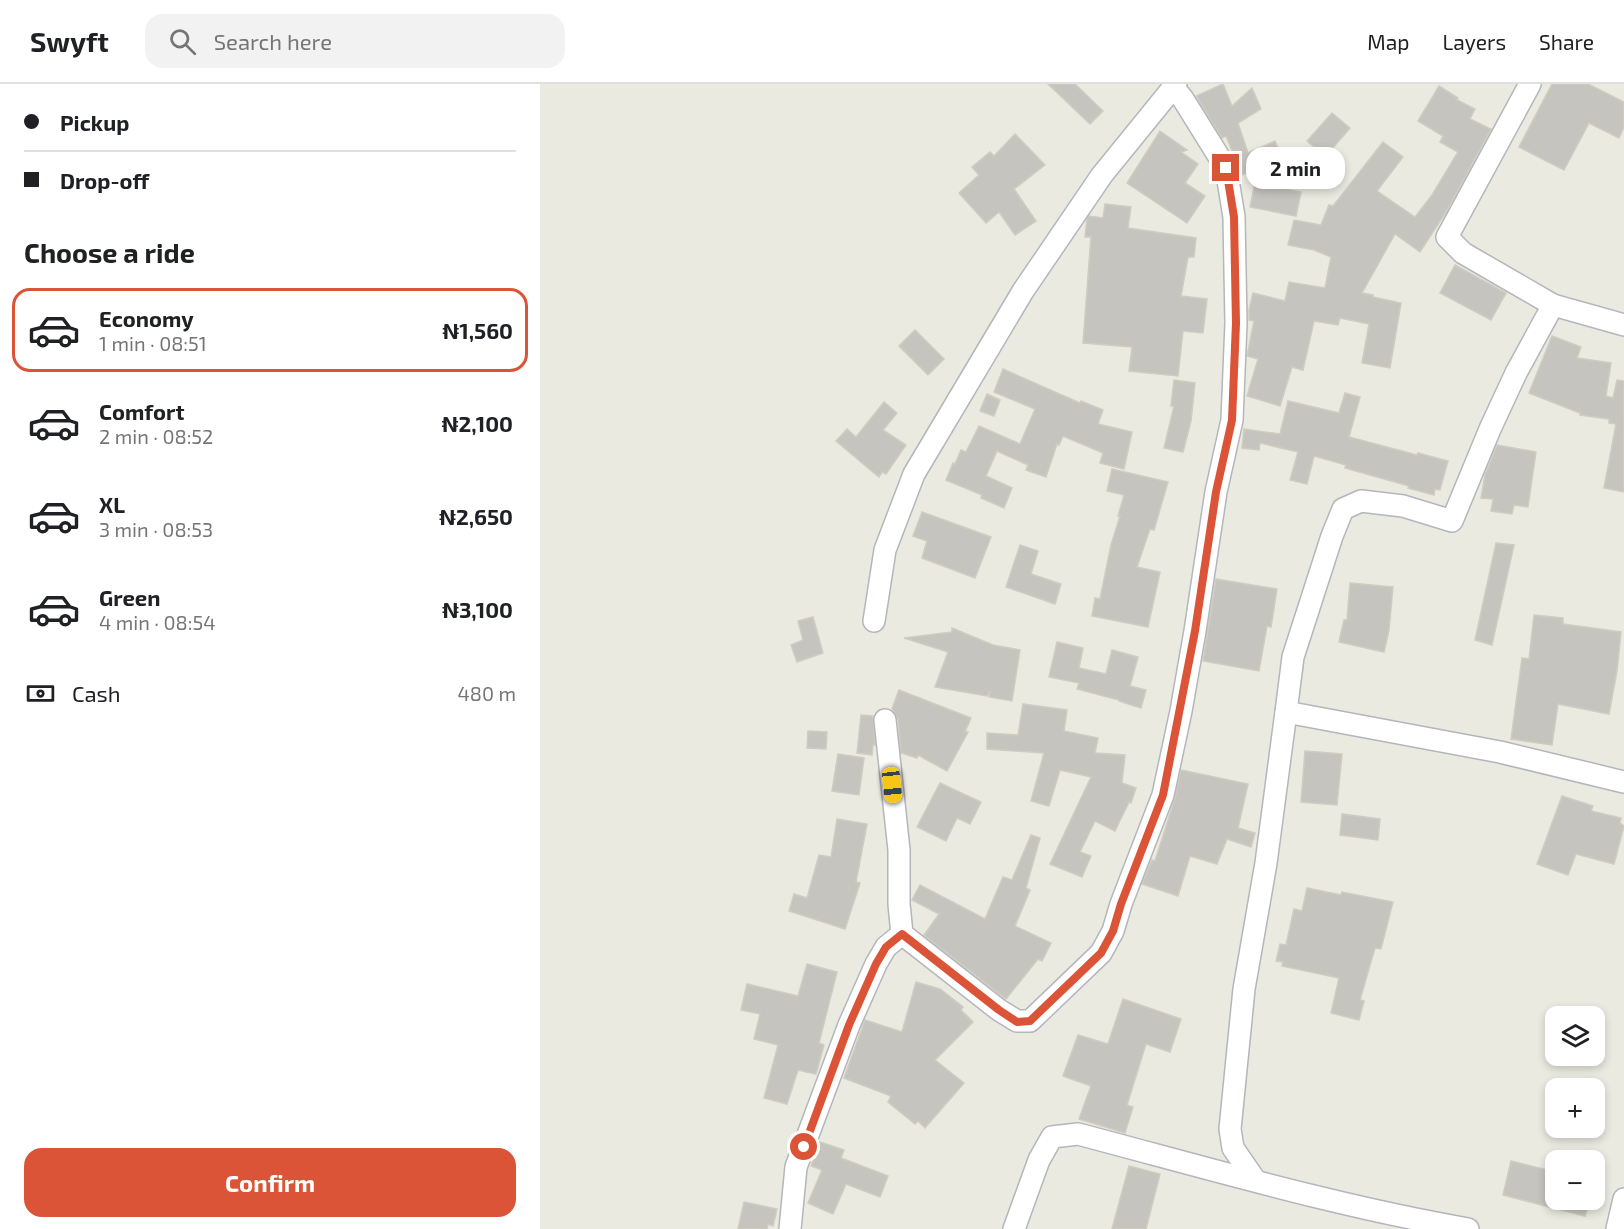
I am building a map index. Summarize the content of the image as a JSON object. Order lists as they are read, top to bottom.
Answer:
{
  "page": {
    "header": "Swyft",
    "search": "Search here",
    "nav": ["Map", "Layers", "Share"],
    "banner": ["Pickup", "Drop-off"],
    "bubble": "2 min",
    "heading": "Choose a ride",
    "list": [
      {
        "name": "Economy",
        "note": "1 min · 08:51",
        "value": "₦1,560"
      },
      {
        "name": "Comfort",
        "note": "2 min · 08:52",
        "value": "₦2,100"
      },
      {
        "name": "XL",
        "note": "3 min · 08:53",
        "value": "₦2,650"
      },
      {
        "name": "Green",
        "note": "4 min · 08:54",
        "value": "₦3,100"
      }
    ],
    "pay": ["Cash", "480 m"],
    "map_buttons": ["+", "−"],
    "buttons": "Confirm"
  }
}
